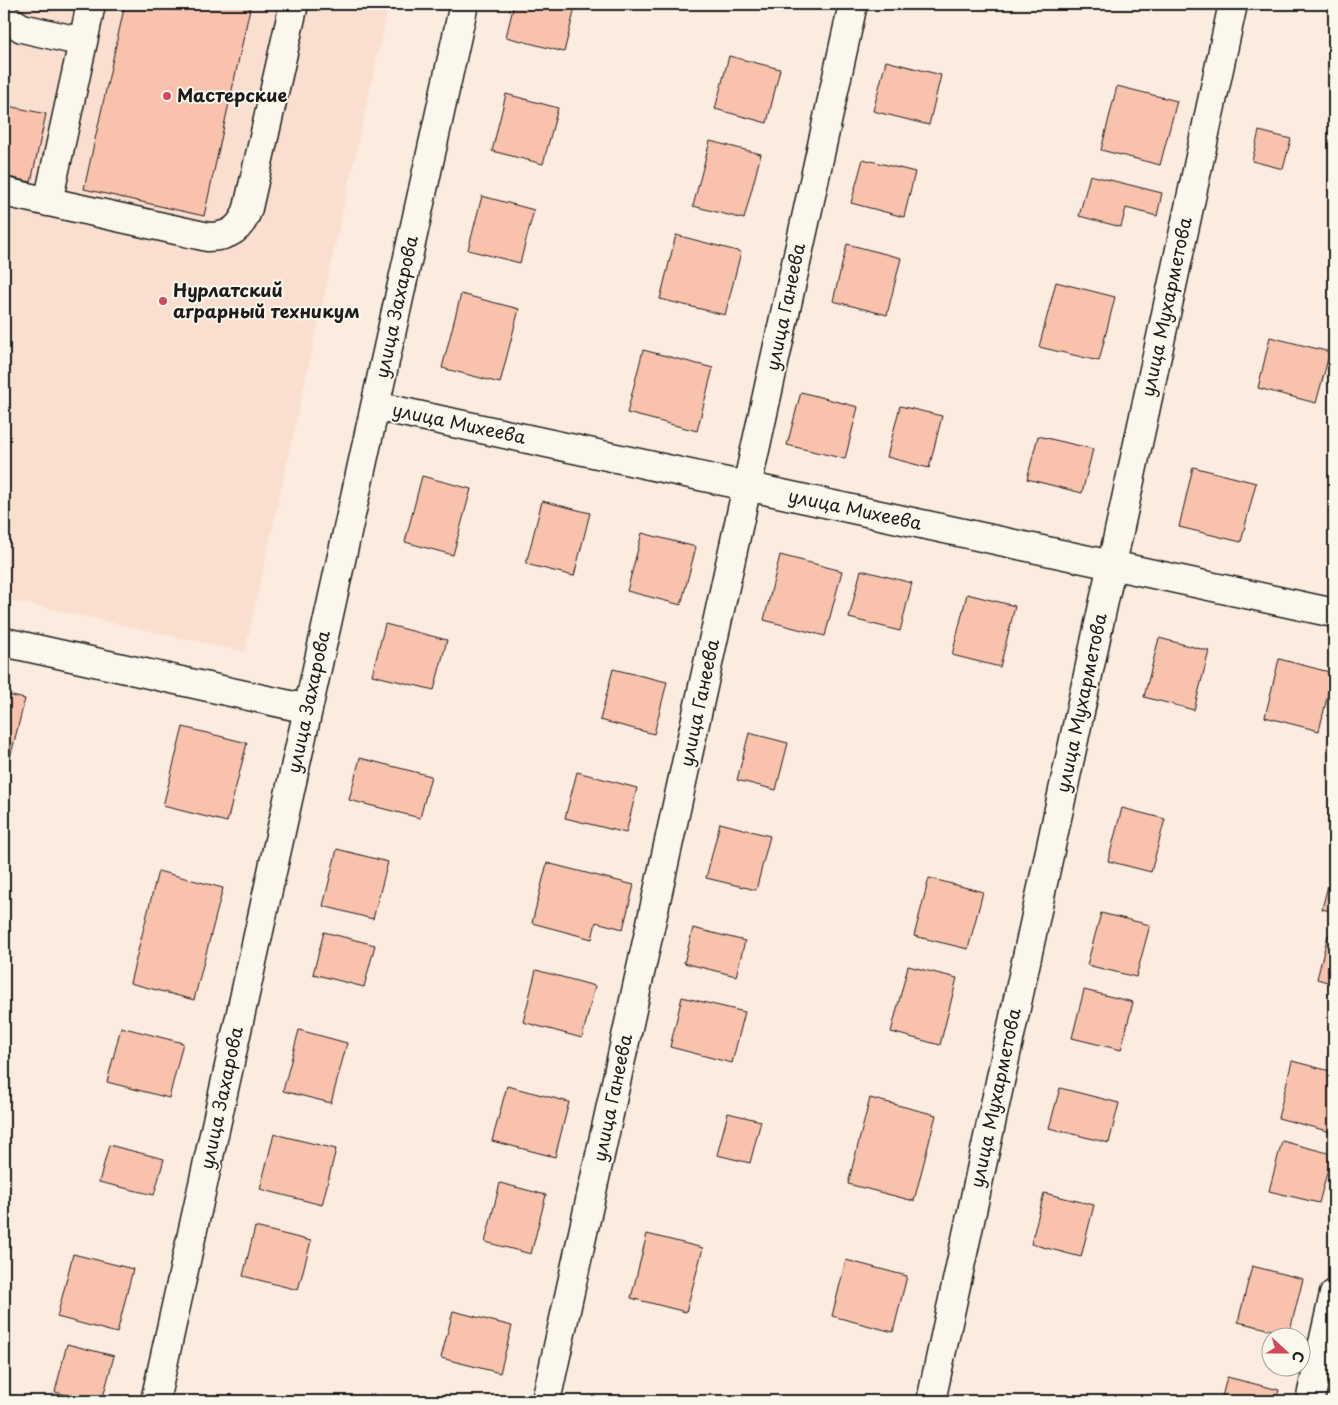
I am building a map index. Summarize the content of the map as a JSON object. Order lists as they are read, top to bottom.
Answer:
{
  "streets": {
    "street": [
      "улица Захарова",
      "улица Ганеева",
      "улица Мухарметова",
      "улица Михеева"
    ]
  },
  "crossings": [
    ["улица Захарова", "улица Михеева"],
    ["улица Ганеева", "улица Михеева"],
    ["улица Мухарметова", "улица Михеева"]
  ],
  "places": ["Мастерские", "Нурлатский аграрный техникум"],
  "north": "right"
}
